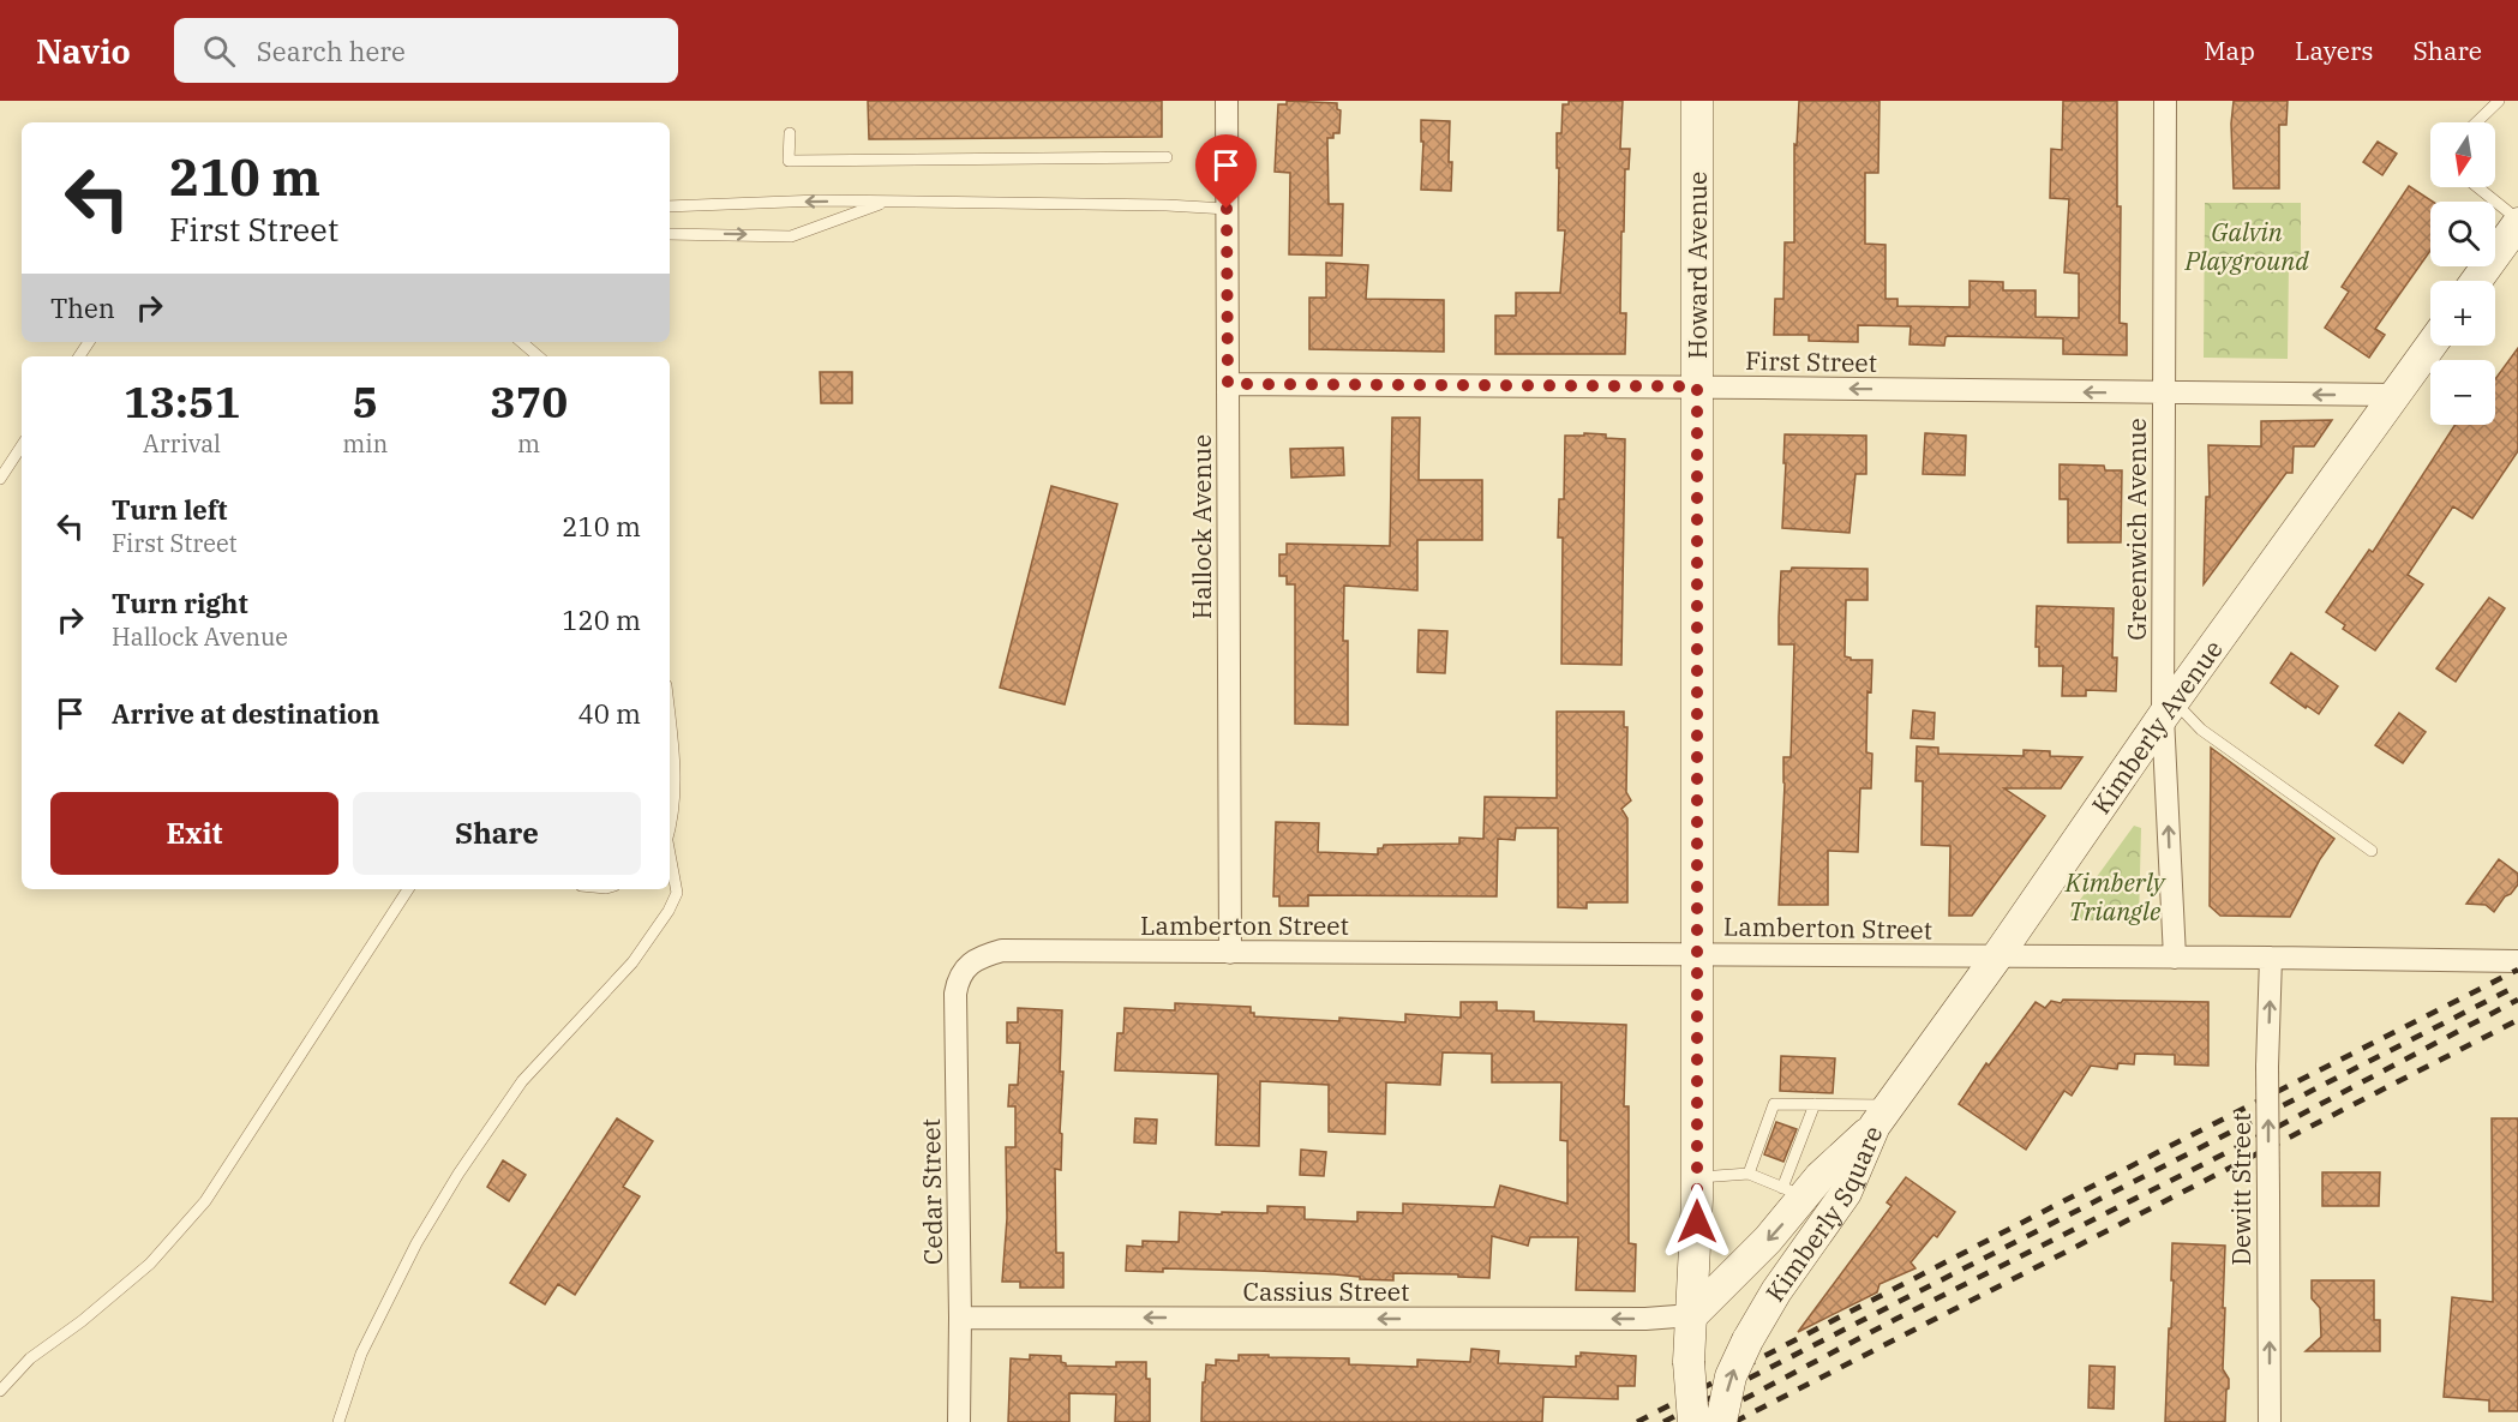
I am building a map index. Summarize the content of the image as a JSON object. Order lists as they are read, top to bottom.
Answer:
{
  "streets": {
    "main road": ["Howard Avenue", "Kimberly Avenue", "Kimberly Square"],
    "street": [
      "First Street",
      "Hallock Avenue",
      "Greenwich Avenue",
      "Lamberton Street",
      "Dewitt Street",
      "Cedar Street",
      "Cassius Street"
    ]
  },
  "crossings": [
    ["Howard Avenue", "First Street"],
    ["Howard Avenue", "Lamberton Street"],
    ["Howard Avenue", "Kimberly Square"],
    ["Howard Avenue", "Cassius Street"],
    ["First Street", "Hallock Avenue"],
    ["First Street", "Greenwich Avenue"],
    ["First Street", "Kimberly Avenue"],
    ["Hallock Avenue", "Lamberton Street"],
    ["Greenwich Avenue", "Kimberly Avenue"],
    ["Greenwich Avenue", "Lamberton Street"],
    ["Kimberly Avenue", "Lamberton Street"],
    ["Kimberly Avenue", "Kimberly Square"],
    ["Lamberton Street", "Dewitt Street"],
    ["Lamberton Street", "Cedar Street"],
    ["Cedar Street", "Cassius Street"],
    ["Kimberly Square", "Cassius Street"]
  ],
  "one_way": ["First Street", "Dewitt Street", "Cassius Street"],
  "parks": ["Galvin Playground", "Kimberly Triangle"],
  "north": "bottom",
  "page": {
    "header": "Navio",
    "search": "Search here",
    "nav": ["Map", "Layers", "Share"],
    "map_buttons": ["+", "−"],
    "turn": ["210 m", "First Street"],
    "then": "Then",
    "eta": [
      "13:51",
      "Arrival",
      "5",
      "min",
      "370",
      "m"
    ],
    "list": [
      {
        "name": "Turn left",
        "note": "First Street",
        "value": "210 m"
      },
      {
        "name": "Turn right",
        "note": "Hallock Avenue",
        "value": "120 m"
      },
      {
        "name": "Arrive at destination",
        "value": "40 m"
      }
    ],
    "buttons": ["Exit", "Share"]
  }
}
